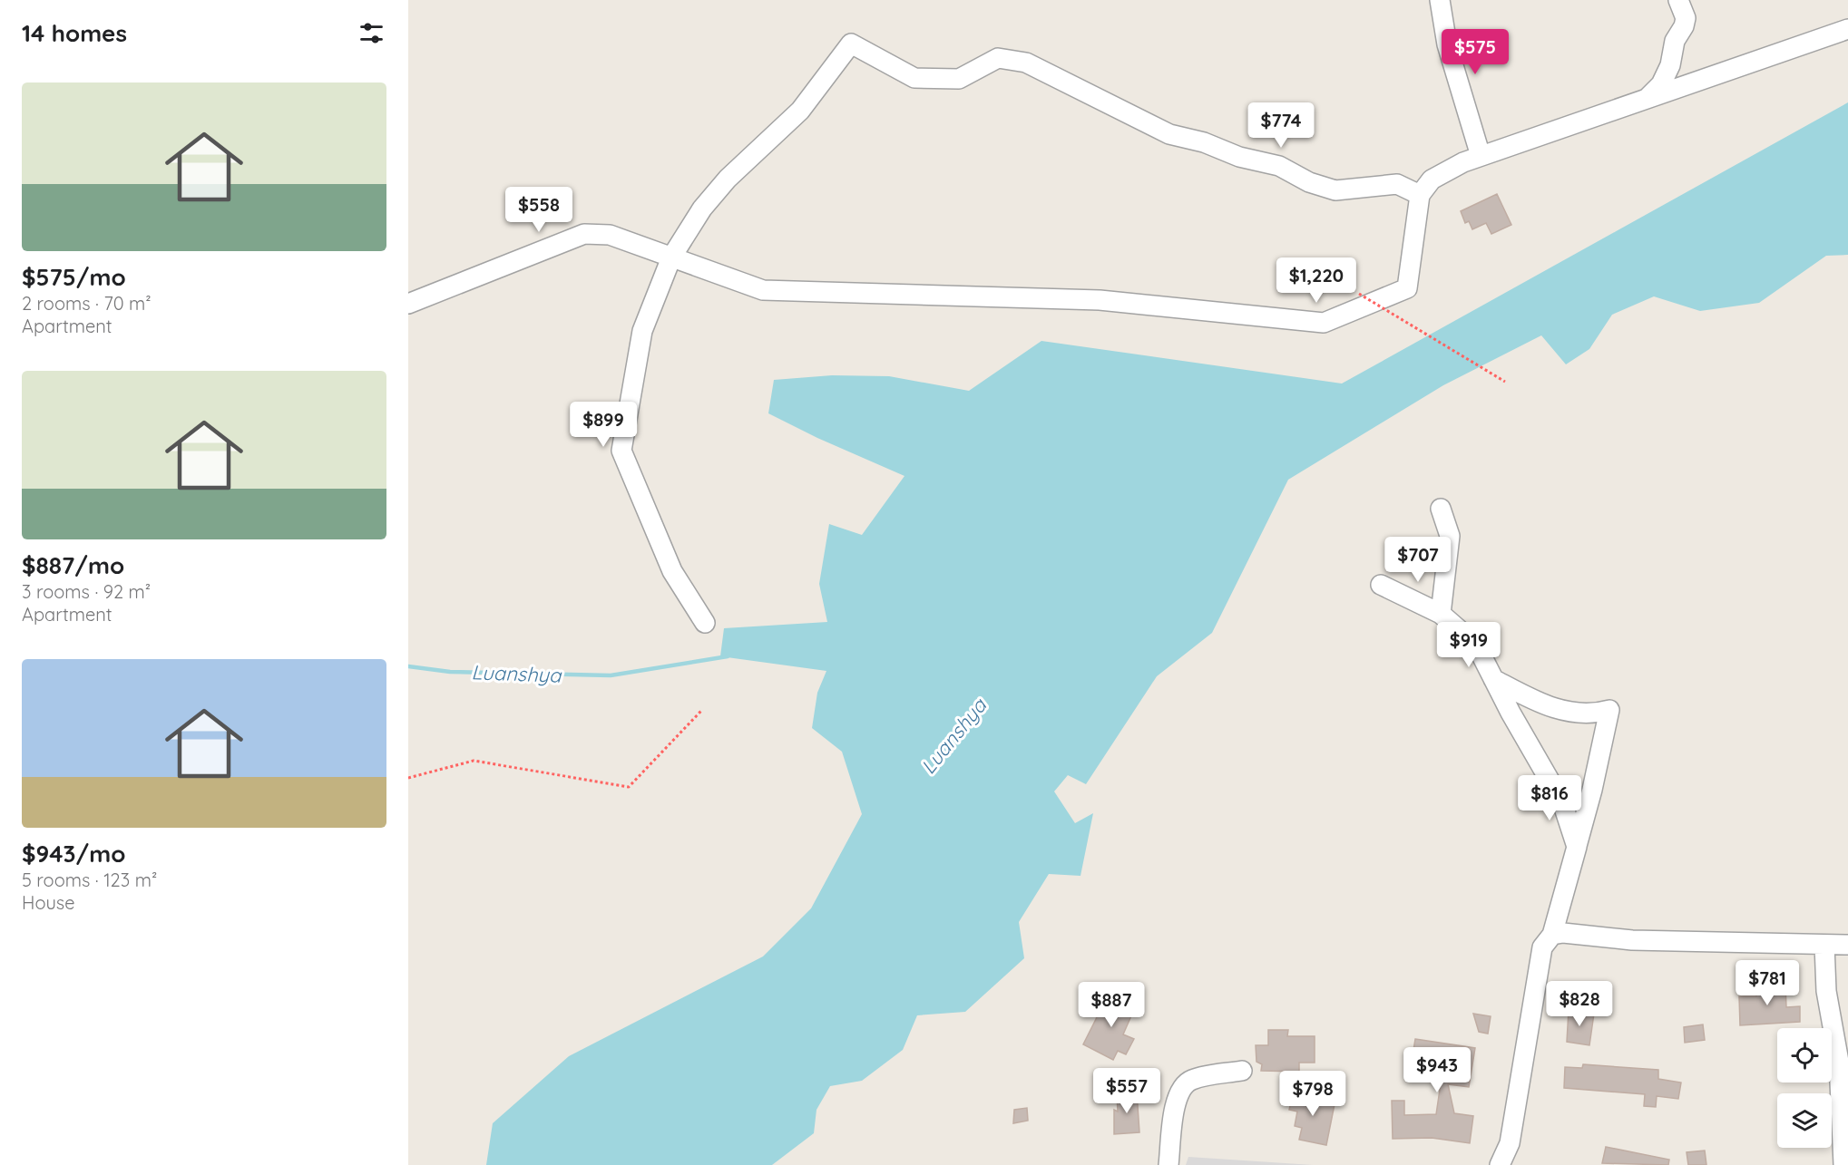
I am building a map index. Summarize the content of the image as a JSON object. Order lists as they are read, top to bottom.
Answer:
{
  "water": ["Luanshya"],
  "page": {
    "heading": "14 homes",
    "price": [
      "$575",
      "$774",
      "$558",
      "$1,220",
      "$899",
      "$707",
      "$919",
      "$816",
      "$781",
      "$828",
      "$887",
      "$943",
      "$557",
      "$798"
    ],
    "list": [
      {
        "name": "$575/mo",
        "note": "2 rooms · 70 m² · Apartment"
      },
      {
        "name": "$887/mo",
        "note": "3 rooms · 92 m² · Apartment"
      },
      {
        "name": "$943/mo",
        "note": "5 rooms · 123 m² · House"
      }
    ]
  }
}
